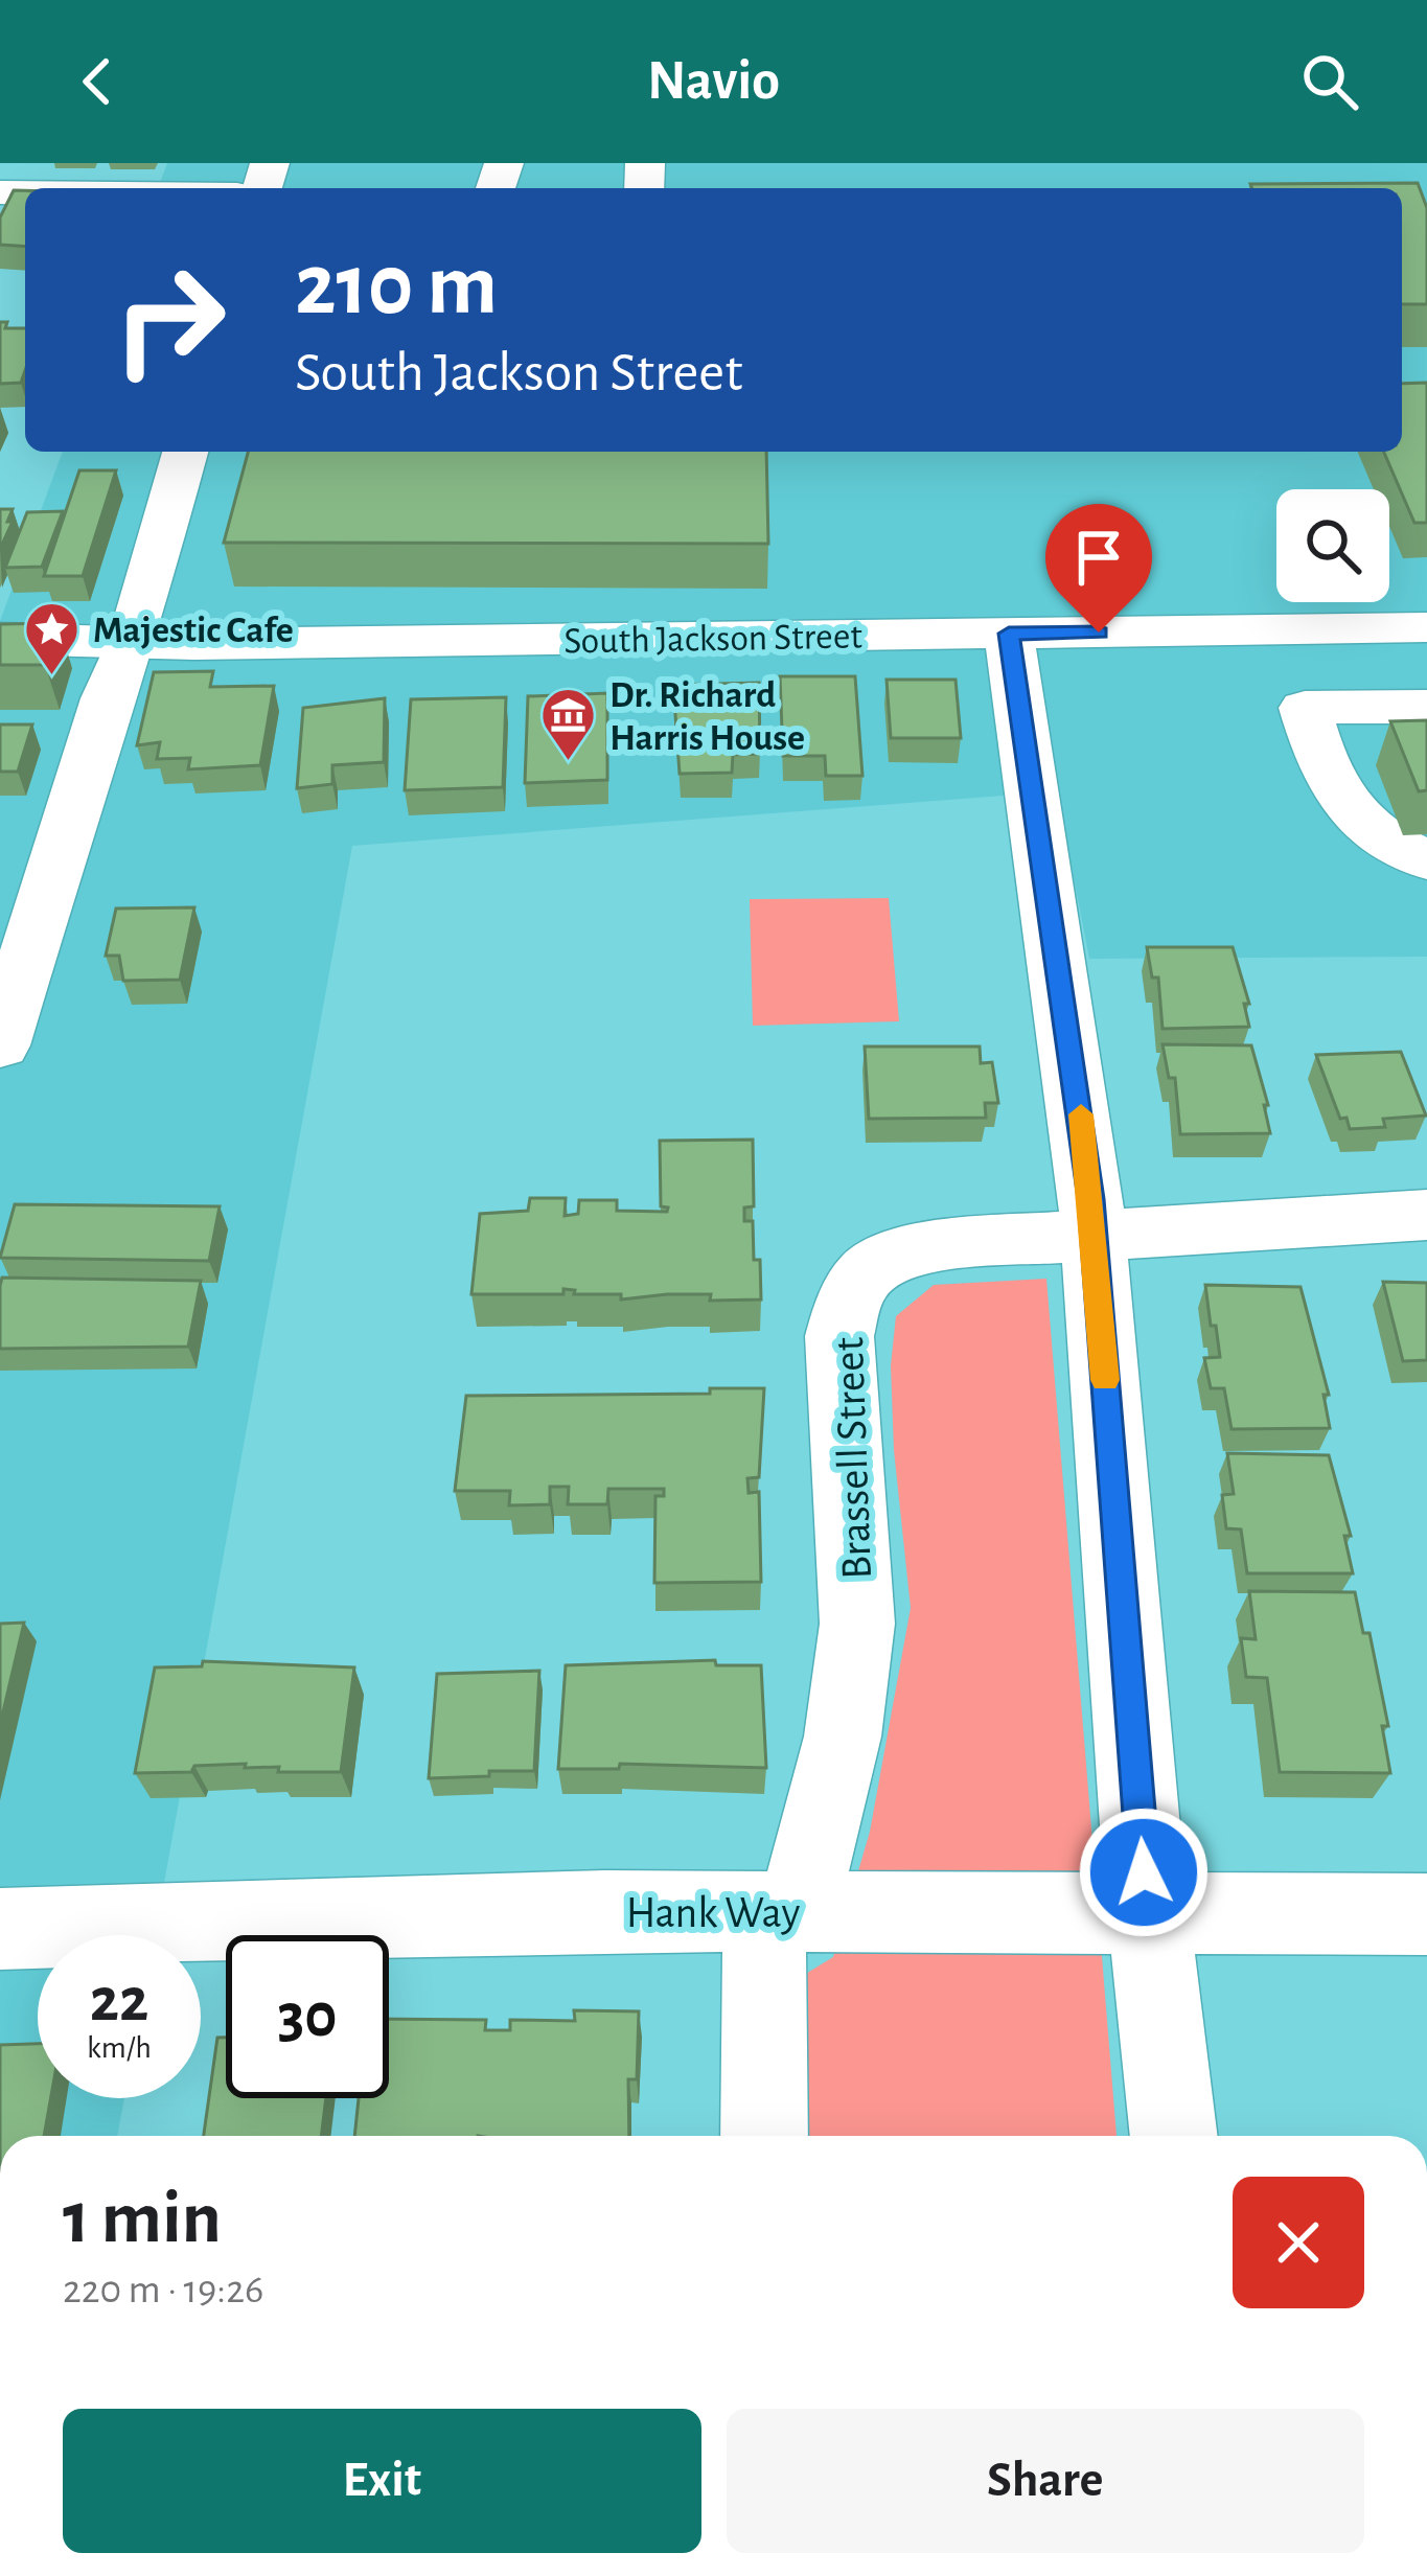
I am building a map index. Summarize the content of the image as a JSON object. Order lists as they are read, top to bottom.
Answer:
{
  "streets": {
    "street": ["South Jackson Street", "Brassell Street", "Hank Way"]
  },
  "crossings": [
    ["Brassell Street", "Hank Way"]
  ],
  "places": {
    "place": ["Majestic Cafe"],
    "museum": ["Dr. Richard Harris House"]
  },
  "page": {
    "header": "Navio",
    "turn": ["210 m", "South Jackson Street"],
    "speed": "22 km/h",
    "limit": "30",
    "heading": ["1 min", "220 m · 19:26"],
    "buttons": ["Exit", "Share"]
  }
}
